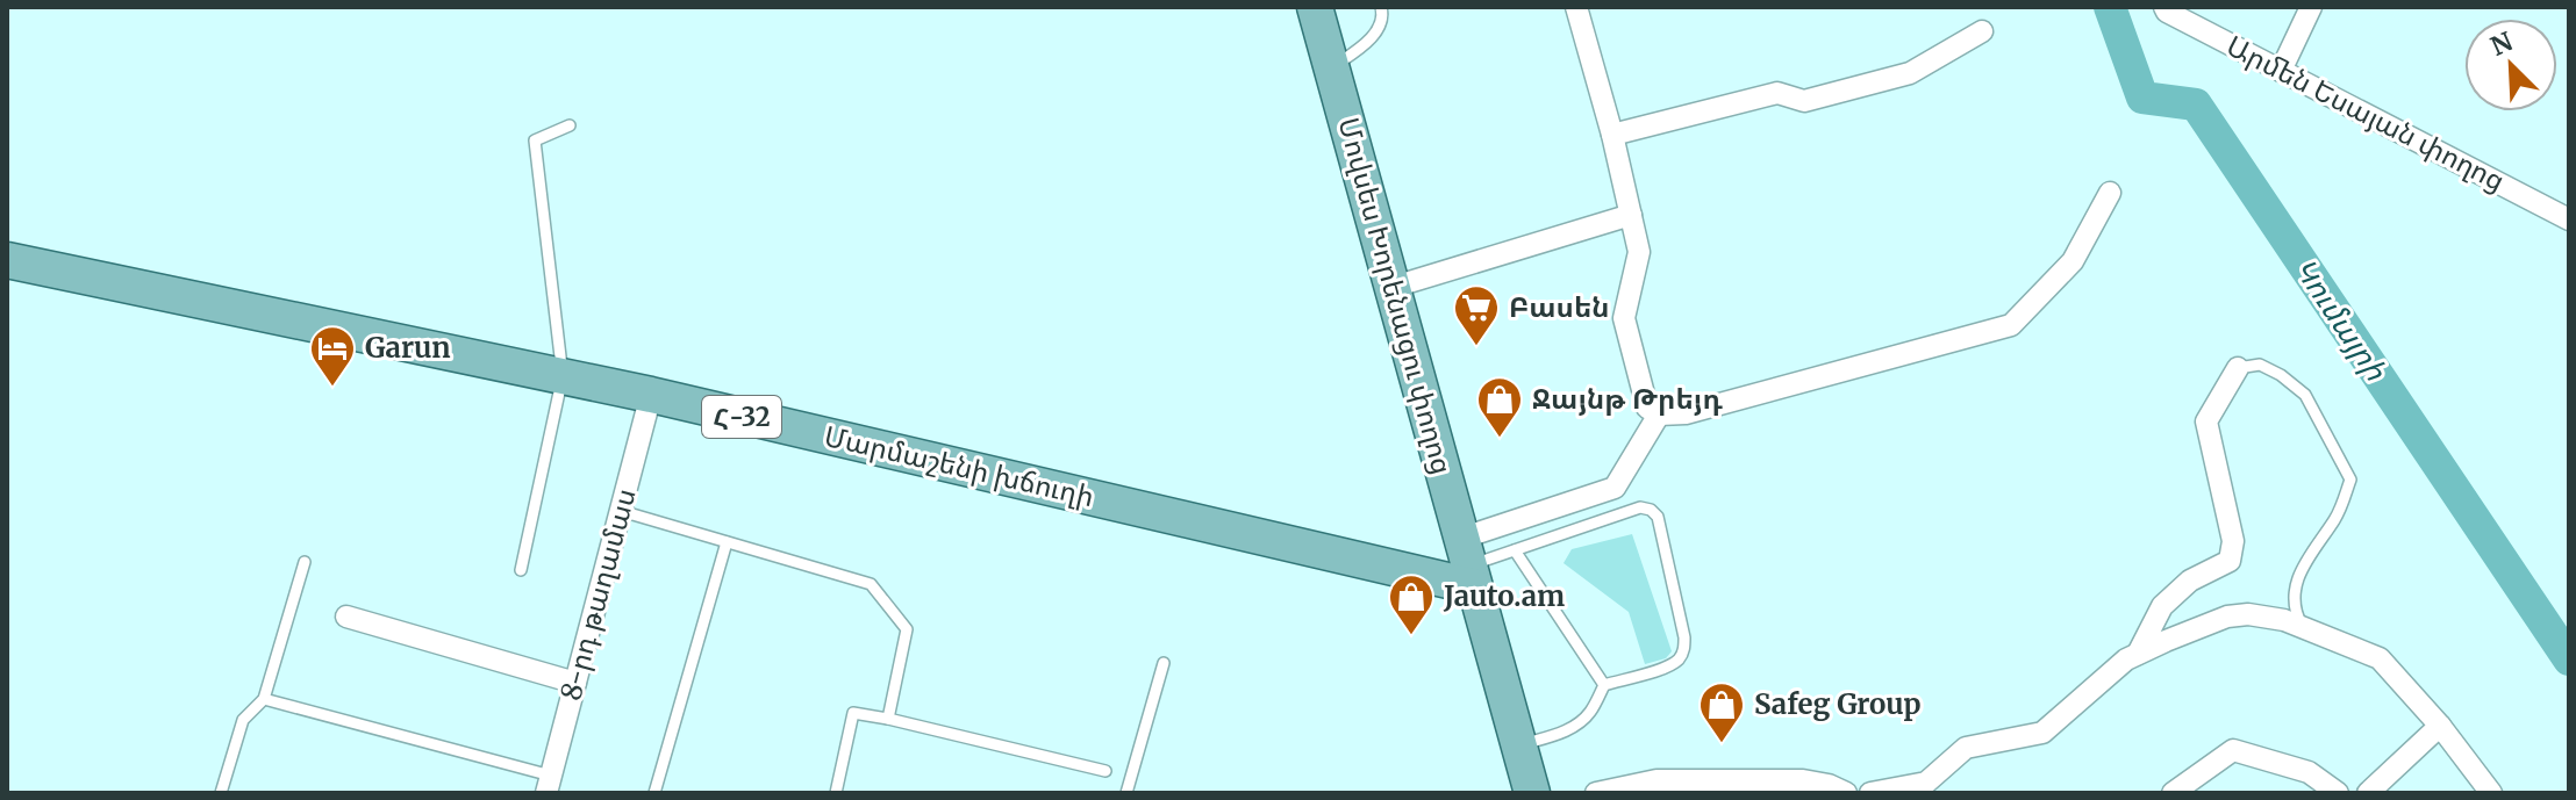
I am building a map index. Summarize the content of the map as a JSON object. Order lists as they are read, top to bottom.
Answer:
{
  "streets": {
    "main road": ["Մովսես Խորենացու փողոց", "Հ-32", "Մարմաշենի խճուղի"],
    "street": ["Արմեն Եսայան փողոց", "8-րդ թաղամաս"]
  },
  "crossings": [
    ["Մովսես Խորենացու փողոց", "Մարմաշենի խճուղի"],
    ["Մարմաշենի խճուղի", "8-րդ թաղամաս"]
  ],
  "water": ["Կումայրի"],
  "places": {
    "supermarket": ["Բասեն"],
    "hotel": ["Garun"],
    "shop": ["Ջայնթ Թրեյդ", "Jauto.am", "Safeg Group"]
  },
  "north": "top left"
}
